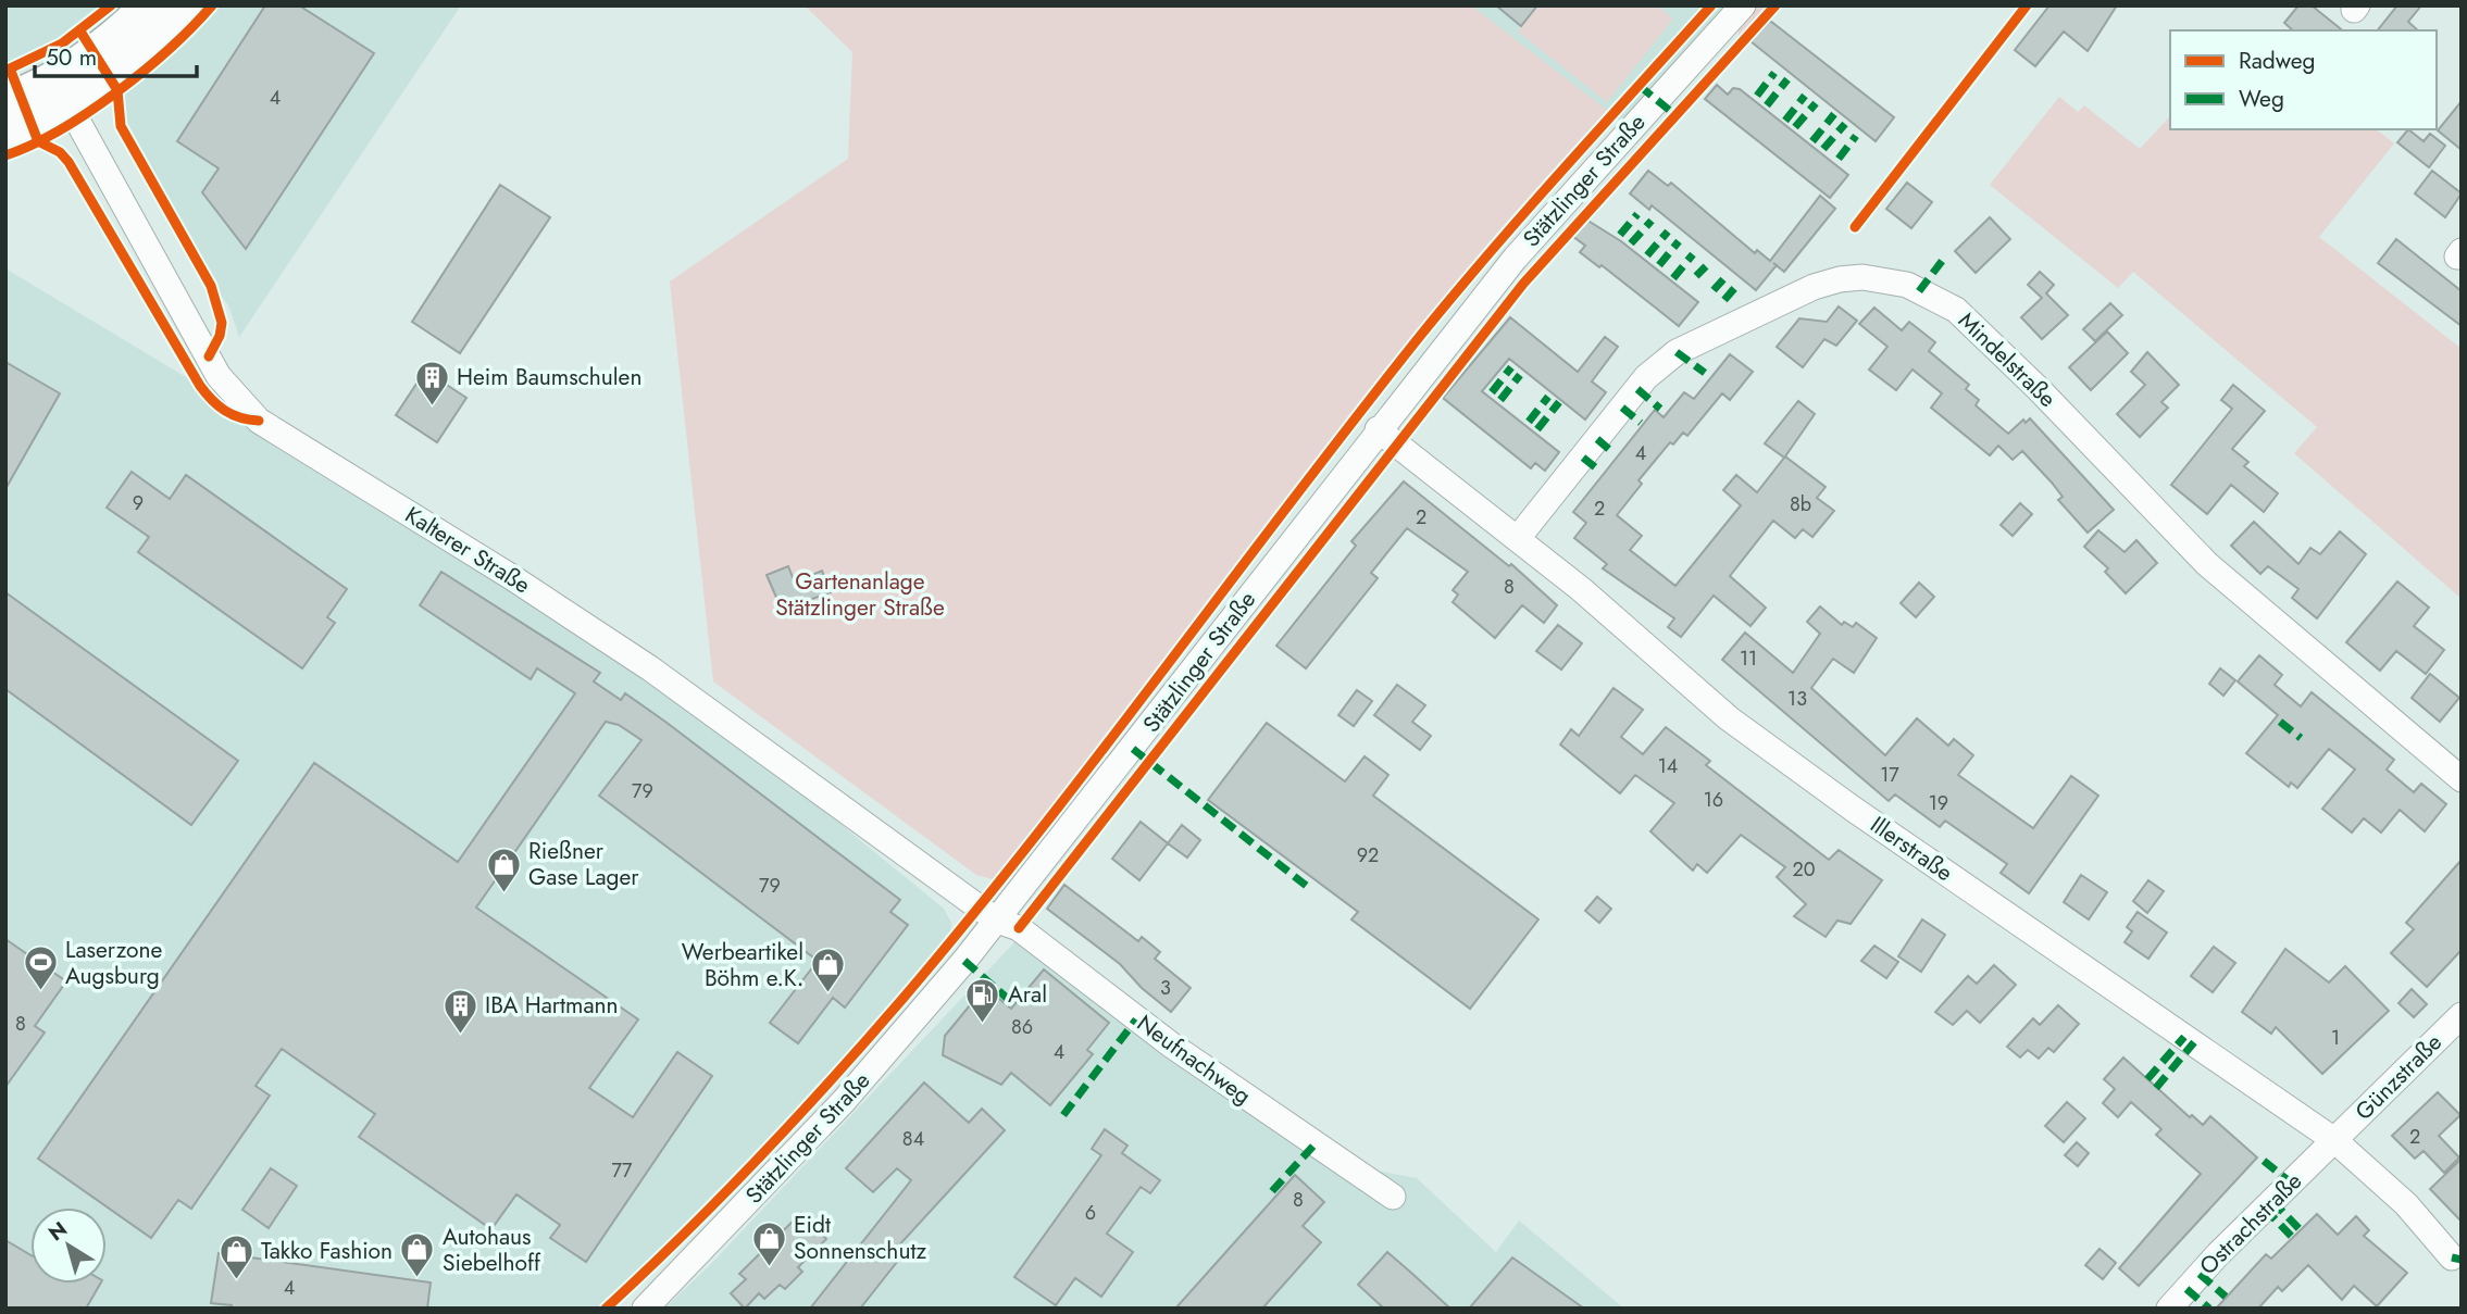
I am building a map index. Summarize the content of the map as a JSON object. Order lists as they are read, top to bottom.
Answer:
{
  "streets": {
    "street": [
      "Stätzlinger Straße",
      "Mindelstraße",
      "Kalterer Straße",
      "Illerstraße",
      "Neufnachweg",
      "Günzstraße",
      "Ostrachstraße"
    ]
  },
  "crossings": [
    ["Stätzlinger Straße", "Kalterer Straße"],
    ["Stätzlinger Straße", "Illerstraße"],
    ["Stätzlinger Straße", "Neufnachweg"],
    ["Mindelstraße", "Illerstraße"],
    ["Kalterer Straße", "Neufnachweg"],
    ["Illerstraße", "Günzstraße"],
    ["Illerstraße", "Ostrachstraße"],
    ["Günzstraße", "Ostrachstraße"]
  ],
  "parks": ["Gartenanlage Stätzlinger Straße"],
  "places": {
    "building": ["Heim Baumschulen", "IBA Hartmann"],
    "shop": [
      "Rießner Gase Lager",
      "Werbeartikel Böhm e.K.",
      "Eidt Sonnenschutz",
      "Autohaus Siebelhoff",
      "Takko Fashion"
    ],
    "sports": ["Laserzone Augsburg"],
    "fuel station": ["Aral"]
  },
  "house_numbers": [
    "4",
    "4",
    "9",
    "8b",
    "2",
    "2",
    "8",
    "11",
    "13",
    "14",
    "17",
    "79",
    "16",
    "19",
    "92",
    "20",
    "79",
    "3",
    "8",
    "86",
    "1",
    "4",
    "2",
    "84",
    "77",
    "8",
    "6",
    "4"
  ],
  "legend": ["Radweg", "Weg"],
  "scale_bar": "50 m",
  "north": "top left"
}
